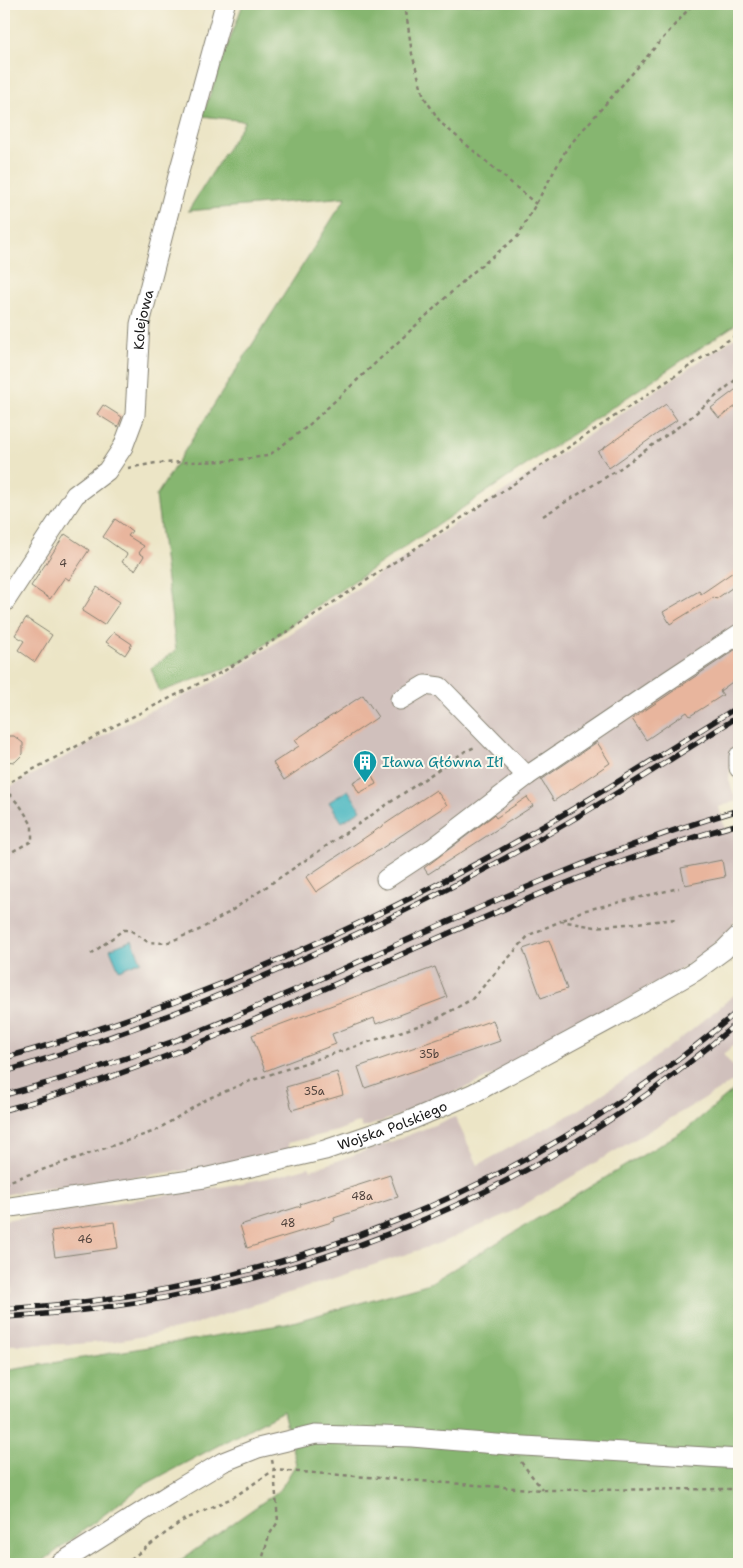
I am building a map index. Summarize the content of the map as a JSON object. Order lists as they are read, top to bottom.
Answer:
{
  "streets": {
    "street": ["Kolejowa", "Wojska Polskiego"]
  },
  "places": {
    "building": ["Iława Główna Ił1"]
  },
  "house_numbers": [
    "4",
    "35b",
    "35a",
    "48a",
    "48",
    "46"
  ]
}
